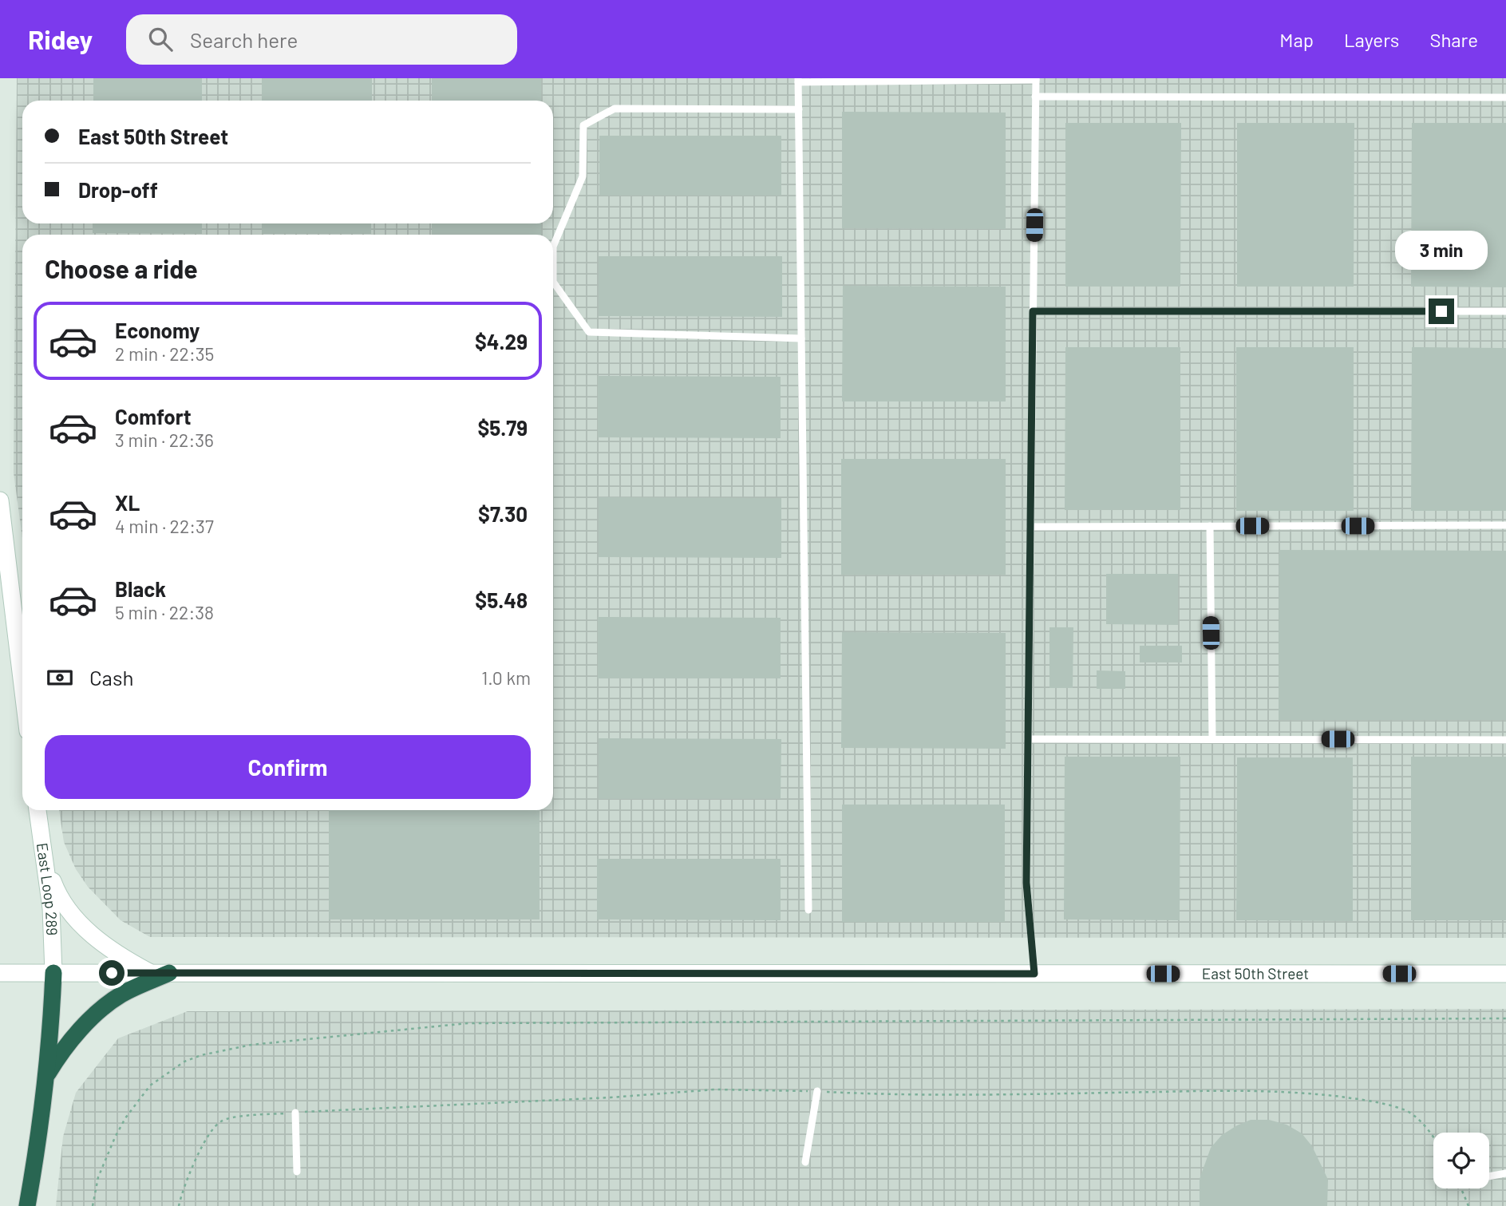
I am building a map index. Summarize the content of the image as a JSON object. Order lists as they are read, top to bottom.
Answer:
{
  "streets": {
    "main road": ["East Loop 289", "East 50th Street"]
  },
  "crossings": [
    ["East Loop 289", "East 50th Street"]
  ],
  "page": {
    "header": "Ridey",
    "search": "Search here",
    "nav": ["Map", "Layers", "Share"],
    "banner": ["East 50th Street", "Drop-off"],
    "bubble": "3 min",
    "heading": "Choose a ride",
    "list": [
      {
        "name": "Economy",
        "note": "2 min · 22:35",
        "value": "$4.29"
      },
      {
        "name": "Comfort",
        "note": "3 min · 22:36",
        "value": "$5.79"
      },
      {
        "name": "XL",
        "note": "4 min · 22:37",
        "value": "$7.30"
      },
      {
        "name": "Black",
        "note": "5 min · 22:38",
        "value": "$5.48"
      }
    ],
    "pay": ["Cash", "1.0 km"],
    "buttons": "Confirm"
  }
}
